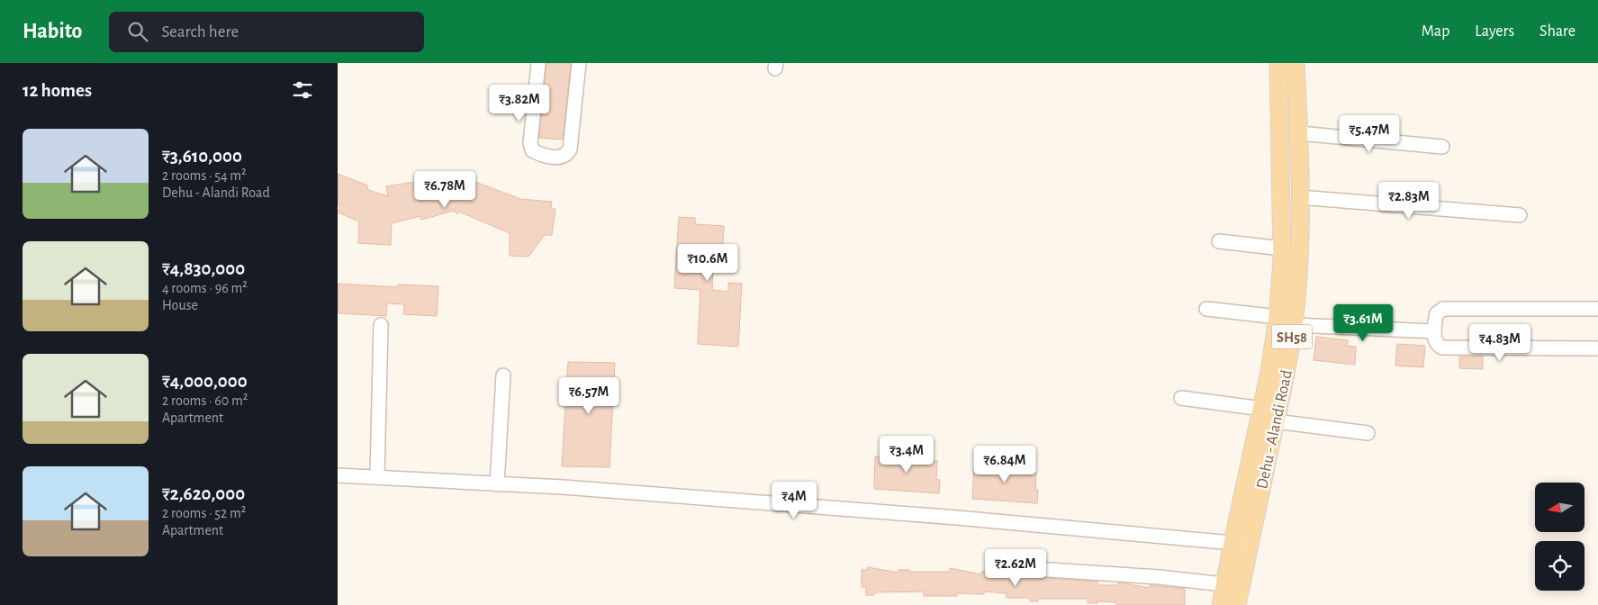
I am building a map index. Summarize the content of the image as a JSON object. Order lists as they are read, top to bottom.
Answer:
{
  "streets": {
    "main road": ["SH58", "Dehu - Alandi Road"]
  },
  "north": "left",
  "page": {
    "header": "Habito",
    "search": "Search here",
    "nav": ["Map", "Layers", "Share"],
    "heading": "12 homes",
    "price": [
      "₹3.82M",
      "₹5.47M",
      "₹6.78M",
      "₹2.83M",
      "₹10.6M",
      "₹3.61M",
      "₹4.83M",
      "₹6.57M",
      "₹3.4M",
      "₹6.84M",
      "₹4M",
      "₹2.62M"
    ],
    "list": [
      {
        "name": "₹3,610,000",
        "note": "2 rooms · 54 m² · Dehu - Alandi Road"
      },
      {
        "name": "₹4,830,000",
        "note": "4 rooms · 96 m² · House"
      },
      {
        "name": "₹4,000,000",
        "note": "2 rooms · 60 m² · Apartment"
      },
      {
        "name": "₹2,620,000",
        "note": "2 rooms · 52 m² · Apartment"
      }
    ]
  }
}
